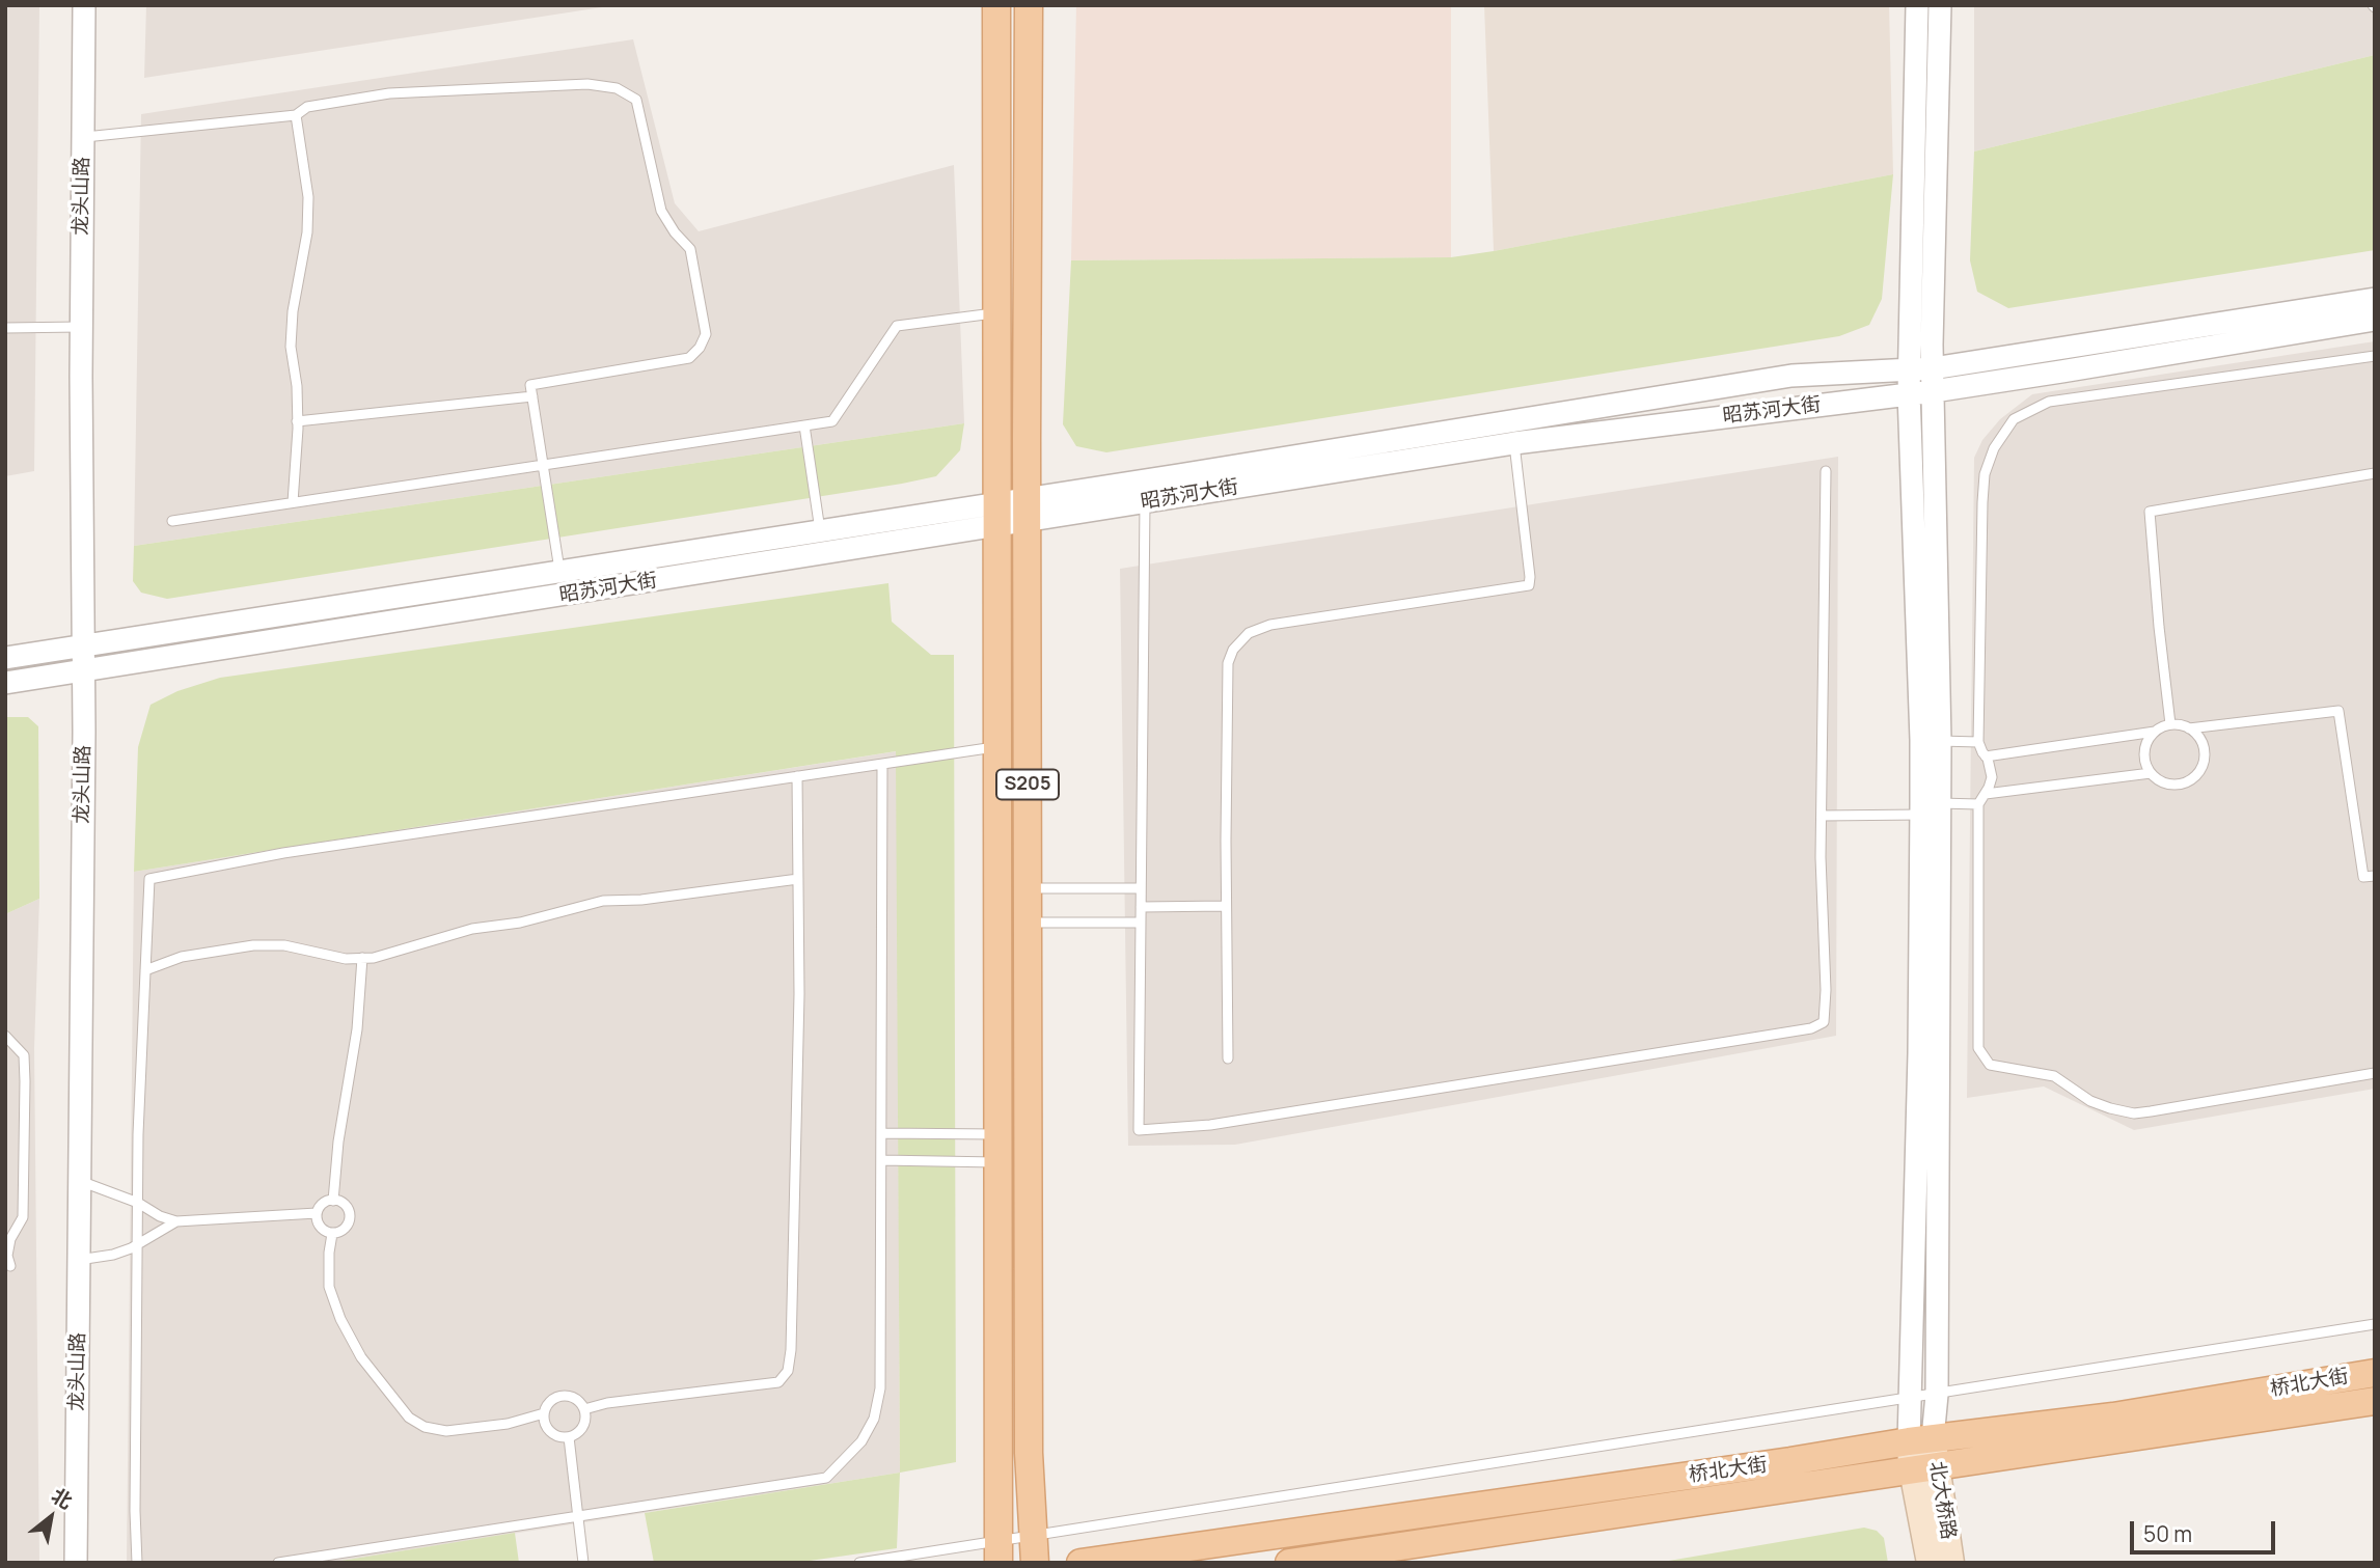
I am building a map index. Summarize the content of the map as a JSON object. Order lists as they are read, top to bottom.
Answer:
{
  "streets": {
    "main road": ["S205", "桥北大街", "北大桥路"],
    "street": ["龙头山路", "昭苏河大街"]
  },
  "crossings": [
    ["龙头山路", "昭苏河大街"],
    ["昭苏河大街", "S205"],
    ["桥北大街", "北大桥路"]
  ],
  "scale_bar": "50 m",
  "north": "top right"
}
